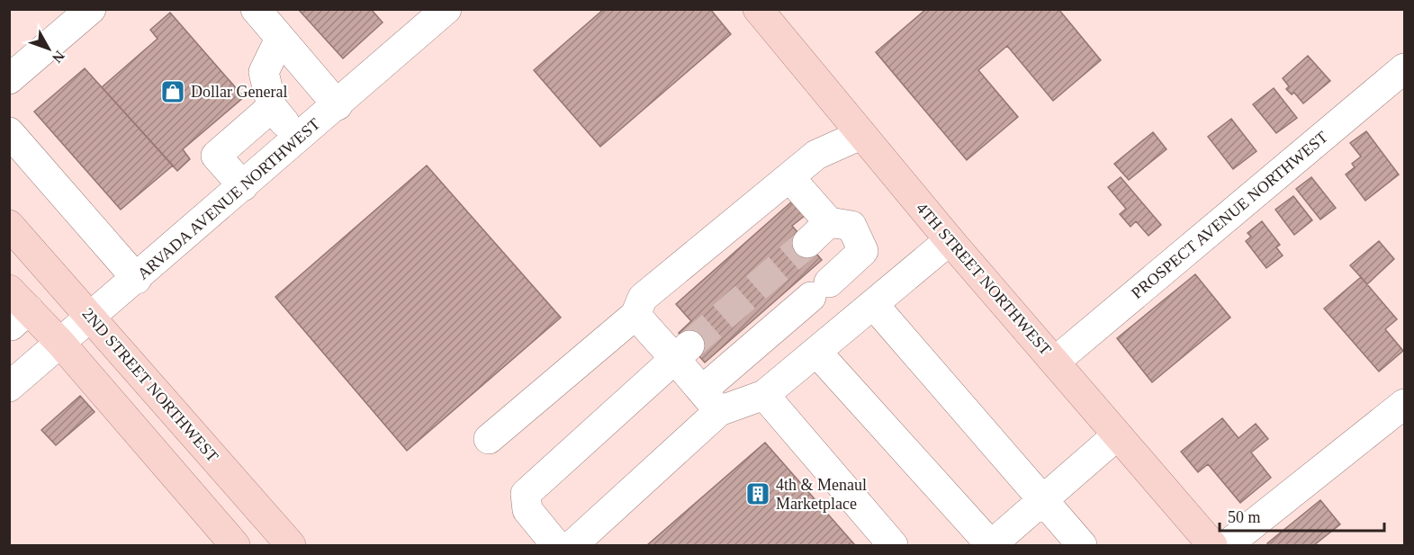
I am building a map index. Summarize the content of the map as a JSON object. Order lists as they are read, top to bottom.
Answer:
{
  "streets": {
    "main road": ["4TH STREET NORTHWEST", "2ND STREET NORTHWEST"],
    "street": ["ARVADA AVENUE NORTHWEST", "PROSPECT AVENUE NORTHWEST"]
  },
  "crossings": [
    ["ARVADA AVENUE NORTHWEST", "2ND STREET NORTHWEST"],
    ["PROSPECT AVENUE NORTHWEST", "4TH STREET NORTHWEST"]
  ],
  "places": {
    "shop": ["Dollar General"],
    "building": ["4th & Menaul Marketplace"]
  },
  "scale_bar": "50 m",
  "north": "bottom right"
}
